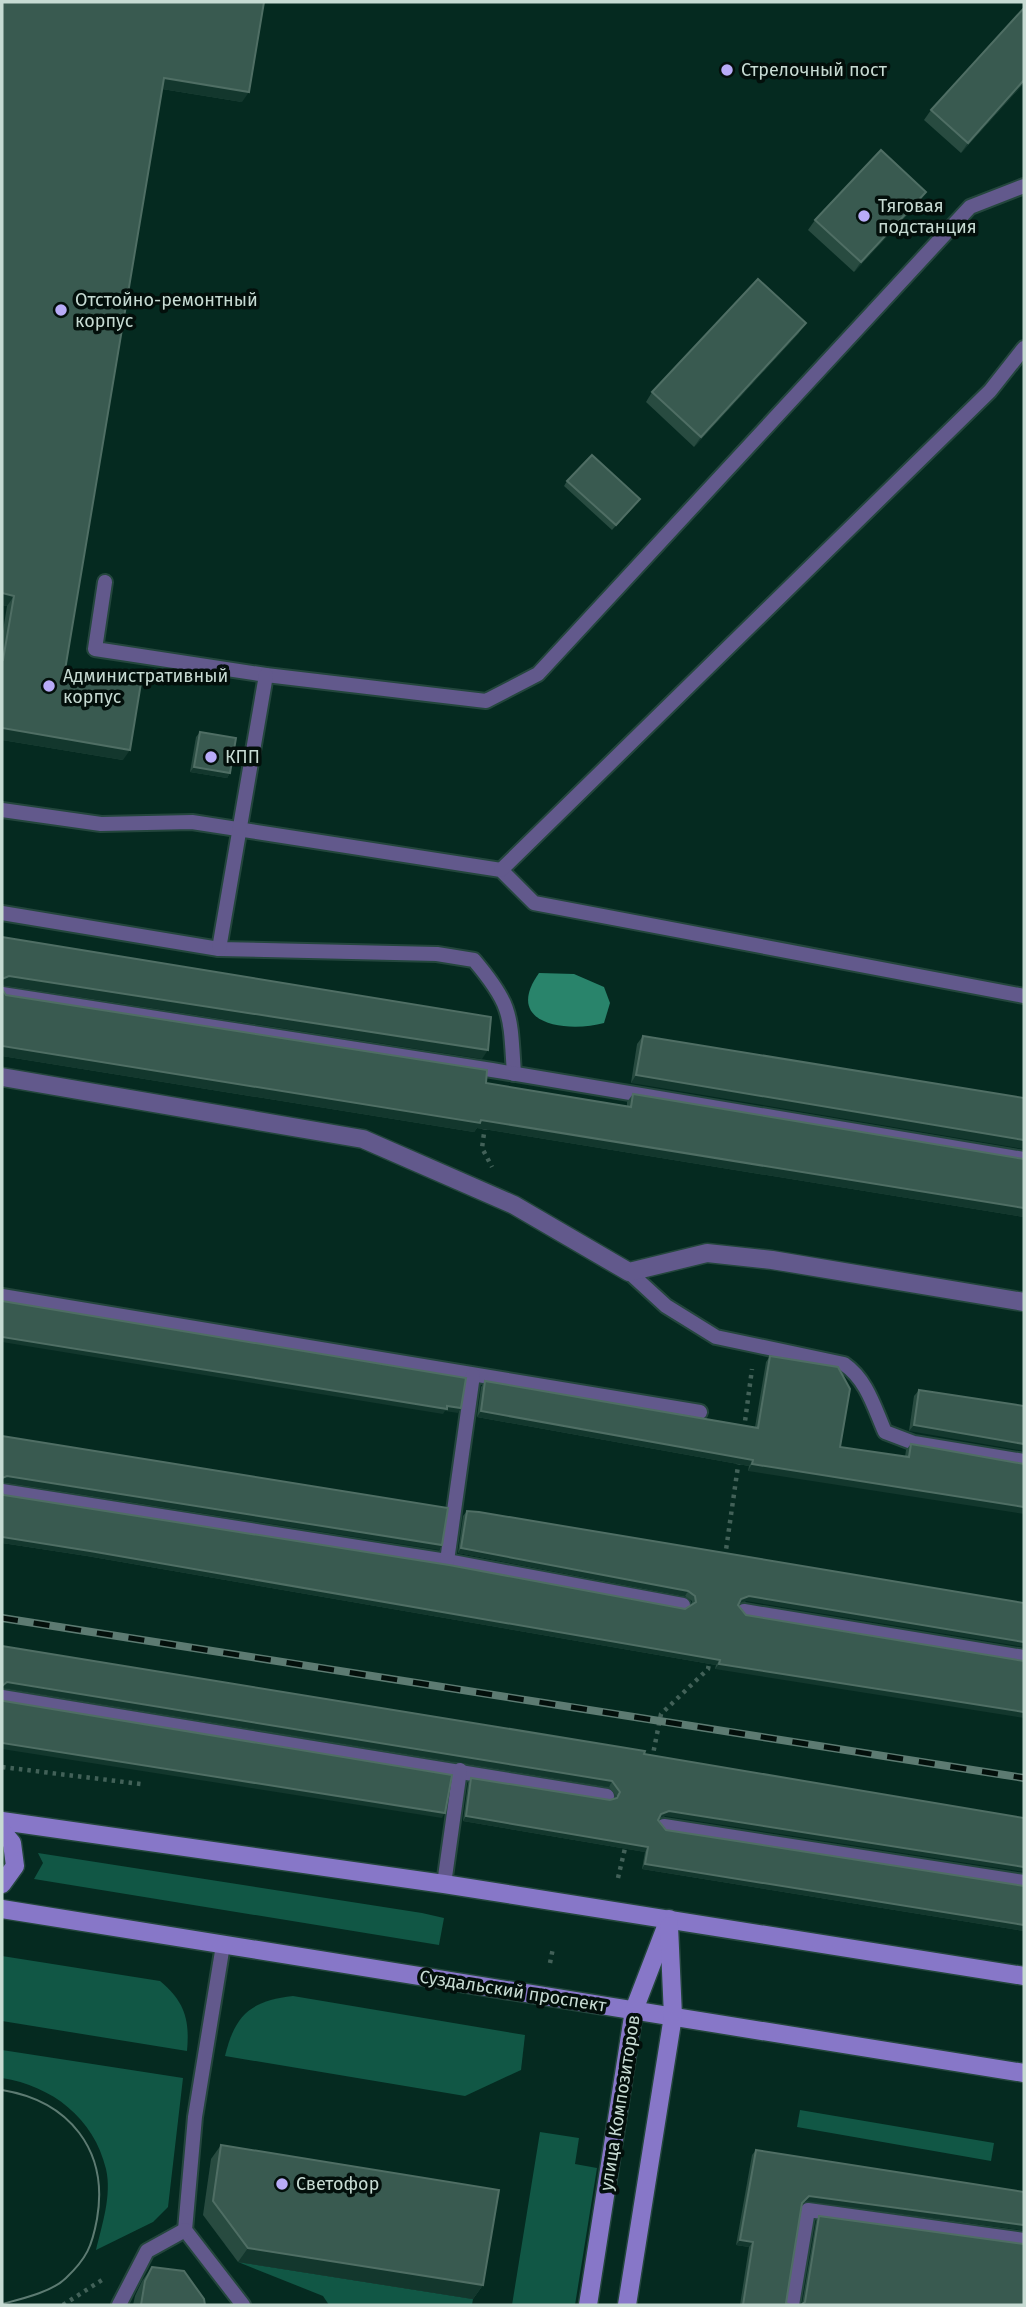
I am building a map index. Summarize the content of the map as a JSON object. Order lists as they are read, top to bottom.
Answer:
{
  "streets": {
    "main road": ["Суздальский проспект", "улица Композиторов"]
  },
  "crossings": [
    ["Суздальский проспект", "улица Композиторов"]
  ],
  "places": [
    "Стрелочный пост",
    "Тяговая подстанция",
    "Отстойно-ремонтный корпус",
    "Административный корпус",
    "КПП",
    "Светофор"
  ]
}
